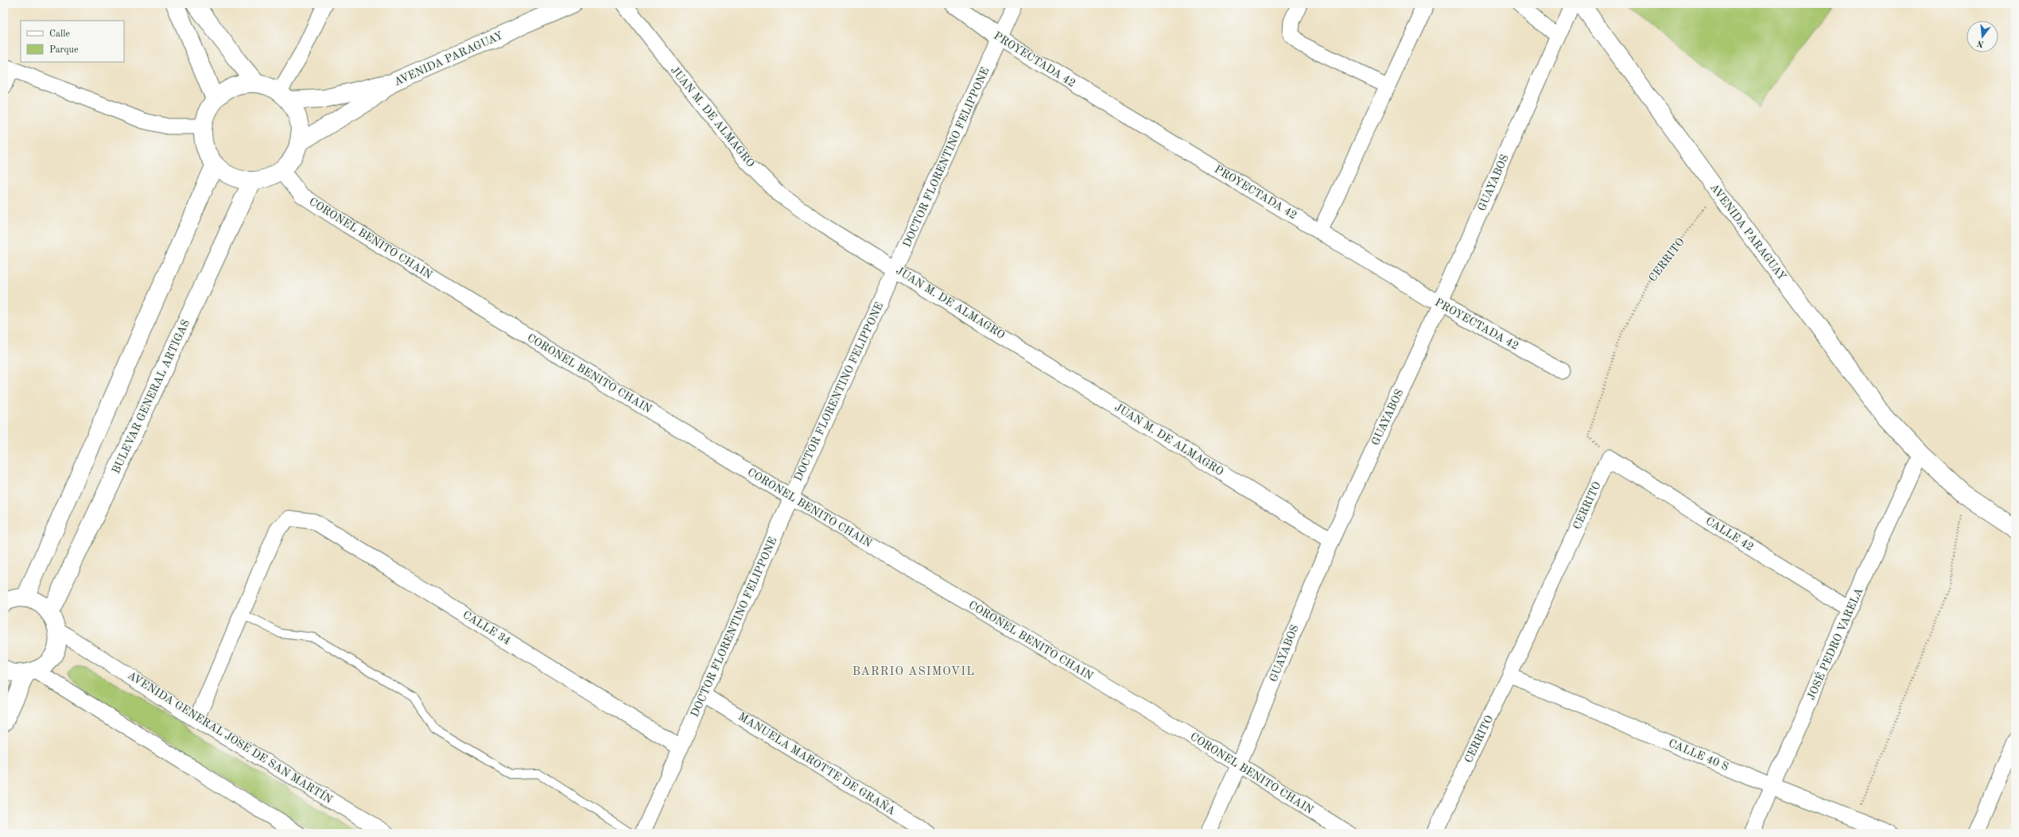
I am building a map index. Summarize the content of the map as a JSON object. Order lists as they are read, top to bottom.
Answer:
{
  "streets": {
    "street": [
      "AVENIDA PARAGUAY",
      "PROYECTADA 42",
      "JUAN M. DE ALMAGRO",
      "DOCTOR FLORENTINO FELIPPONE",
      "GUAYABOS",
      "CORONEL BENITO CHAIN",
      "CERRITO",
      "BULEVAR GENERAL ARTIGAS",
      "CALLE 42",
      "CALLE 34",
      "JOSÉ PEDRO VARELA",
      "AVENIDA GENERAL JOSÉ DE SAN MARTÍN",
      "CALLE 40 S",
      "MANUELA MAROTTE DE GRAÑA"
    ]
  },
  "crossings": [
    ["AVENIDA PARAGUAY", "CORONEL BENITO CHAIN"],
    ["AVENIDA PARAGUAY", "CERRITO"],
    ["AVENIDA PARAGUAY", "BULEVAR GENERAL ARTIGAS"],
    ["AVENIDA PARAGUAY", "JOSÉ PEDRO VARELA"],
    ["PROYECTADA 42", "DOCTOR FLORENTINO FELIPPONE"],
    ["PROYECTADA 42", "GUAYABOS"],
    ["JUAN M. DE ALMAGRO", "DOCTOR FLORENTINO FELIPPONE"],
    ["JUAN M. DE ALMAGRO", "GUAYABOS"],
    ["DOCTOR FLORENTINO FELIPPONE", "CORONEL BENITO CHAIN"],
    ["DOCTOR FLORENTINO FELIPPONE", "CALLE 34"],
    ["DOCTOR FLORENTINO FELIPPONE", "MANUELA MAROTTE DE GRAÑA"],
    ["GUAYABOS", "CORONEL BENITO CHAIN"],
    ["CORONEL BENITO CHAIN", "BULEVAR GENERAL ARTIGAS"],
    ["CERRITO", "CALLE 42"],
    ["CERRITO", "CALLE 40 S"],
    ["CALLE 42", "JOSÉ PEDRO VARELA"],
    ["JOSÉ PEDRO VARELA", "CALLE 40 S"]
  ],
  "districts": ["BARRIO ASIMOVIL"],
  "legend": ["Calle", "Parque"],
  "north": "bottom"
}
